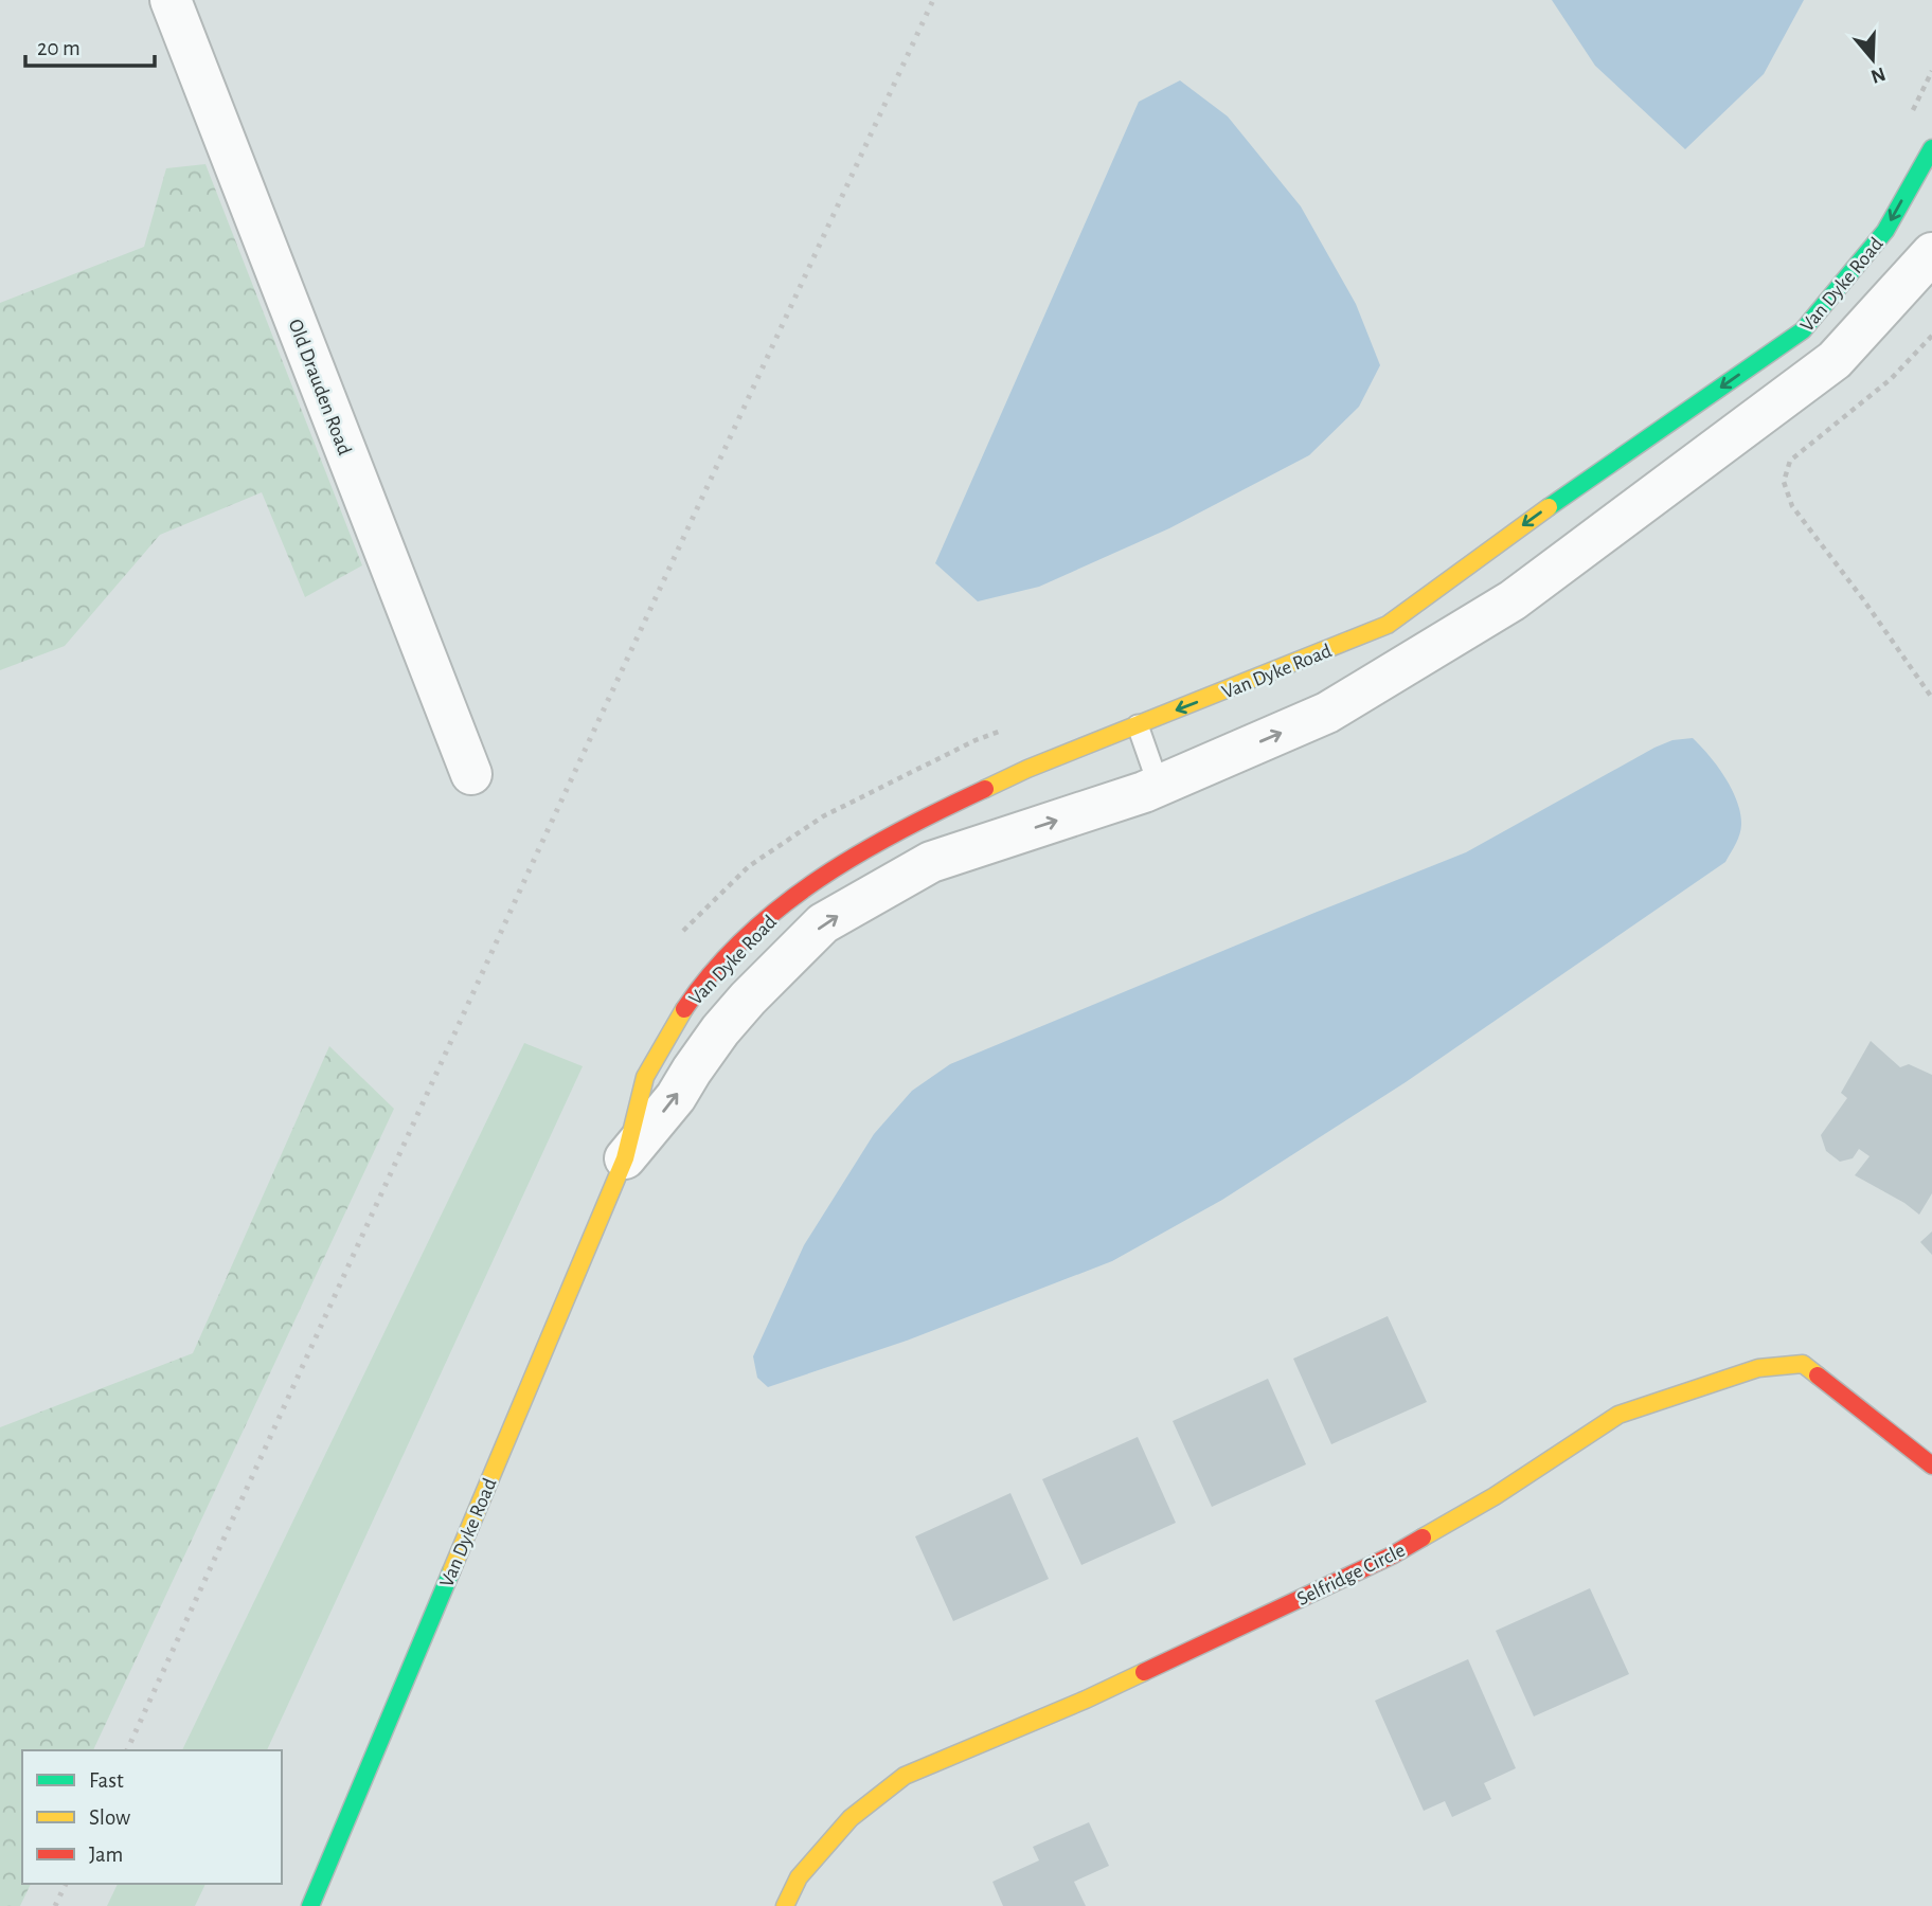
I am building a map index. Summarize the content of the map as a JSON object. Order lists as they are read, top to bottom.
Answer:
{
  "streets": {
    "street": ["Van Dyke Road", "Old Drauden Road", "Selfridge Circle"]
  },
  "legend": ["Fast", "Slow", "Jam"],
  "scale_bar": "20 m",
  "north": "bottom"
}
